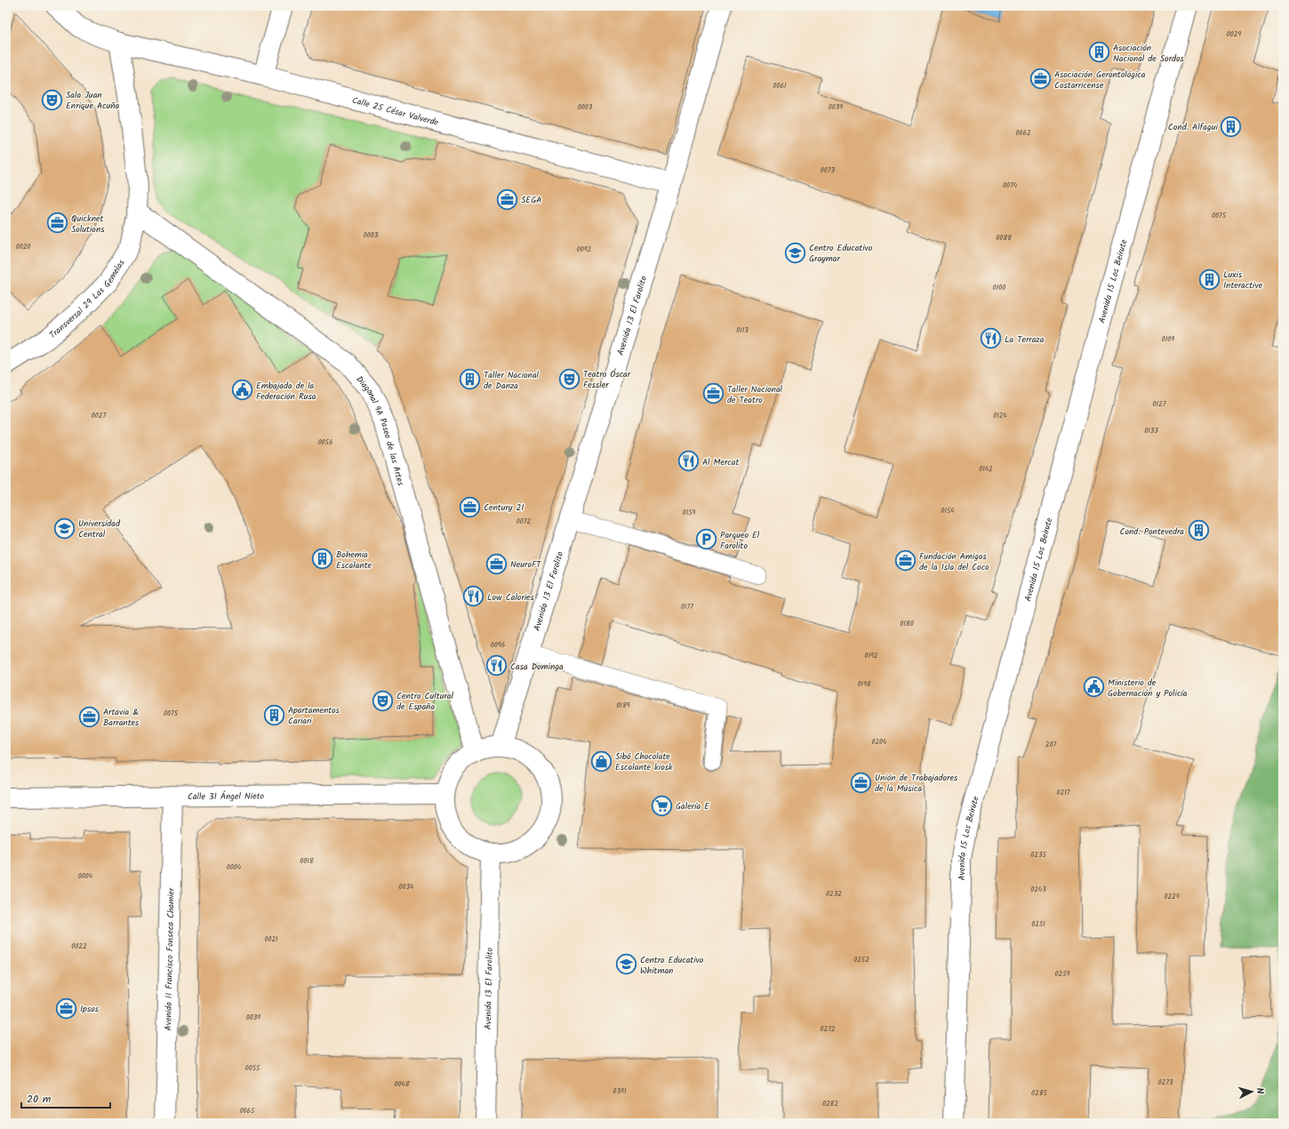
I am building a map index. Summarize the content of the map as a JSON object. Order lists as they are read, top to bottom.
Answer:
{
  "streets": {
    "street": [
      "Calle 25 César Valverde",
      "Avenida 15 Los Beirute",
      "Transversal 29 Las Gemelas",
      "Avenida 13 El Farolito",
      "Diagonal 9A Paseo de las Artes",
      "Calle 31 Ángel Nieto",
      "Avenida 11 Francisco Fonseca Chamier"
    ]
  },
  "crossings": [
    ["Calle 25 César Valverde", "Transversal 29 Las Gemelas"],
    ["Calle 25 César Valverde", "Avenida 13 El Farolito"],
    ["Transversal 29 Las Gemelas", "Diagonal 9A Paseo de las Artes"],
    ["Avenida 13 El Farolito", "Diagonal 9A Paseo de las Artes"],
    ["Avenida 13 El Farolito", "Calle 31 Ángel Nieto"],
    ["Diagonal 9A Paseo de las Artes", "Calle 31 Ángel Nieto"],
    ["Calle 31 Ángel Nieto", "Avenida 11 Francisco Fonseca Chamier"]
  ],
  "places": {
    "building": [
      "Asociación Nacional de Sordos",
      "Cond. Alfagui",
      "Luxis Interactive",
      "Taller Nacional de Danza",
      "Cond. Pontevedra",
      "Bohemia Escalante",
      "Apartamentos Cariari"
    ],
    "office": [
      "Asociación Gerontológica Costarricense",
      "SEGA",
      "Quicknet Solutions",
      "Taller Nacional de Teatro",
      "Century 21",
      "Fundación Amigos de la Isla del Coco",
      "NeuroFT",
      "Artavia & Barrantes",
      "Unión de Trabajadores de la Música",
      "Ipsos"
    ],
    "theatre": ["Sala Juan Enrique Acuña", "Teatro Óscar Fessler", "Centro Cultural de España"],
    "school or university": ["Centro Educativo Graymar", "Universidad Central", "Centro Educativo Whitman"],
    "restaurant": [
      "La Terraza",
      "Al Mercat",
      "Low Calories",
      "Casa Dominga"
    ],
    "public building": ["Embajada de la Federación Rusa", "Ministerio de Gobernación y Policía"],
    "parking": ["Parqueo El Farolito"],
    "shop": ["Sibö Chocolate Escalante kiosk"],
    "supermarket": ["Galería E"]
  },
  "house_numbers": [
    "0029",
    "0061",
    "0003",
    "0039",
    "0062",
    "0073",
    "0074",
    "0075",
    "0003",
    "0088",
    "0020",
    "0092",
    "0100",
    "0113",
    "0109",
    "0127",
    "0027",
    "0124",
    "0133",
    "0056",
    "0142",
    "0154",
    "0159",
    "0072",
    "0177",
    "0180",
    "0096",
    "0192",
    "0198",
    "0189",
    "0075",
    "0204",
    "207",
    "0217",
    "0235",
    "0018",
    "0004",
    "0004",
    "0034",
    "0243",
    "0232",
    "0229",
    "0251",
    "0021",
    "0022",
    "0252",
    "0259",
    "0039",
    "0272",
    "0055",
    "0273",
    "0048",
    "0391",
    "0285",
    "0282",
    "0065"
  ],
  "scale_bar": "20 m",
  "north": "right"
}
